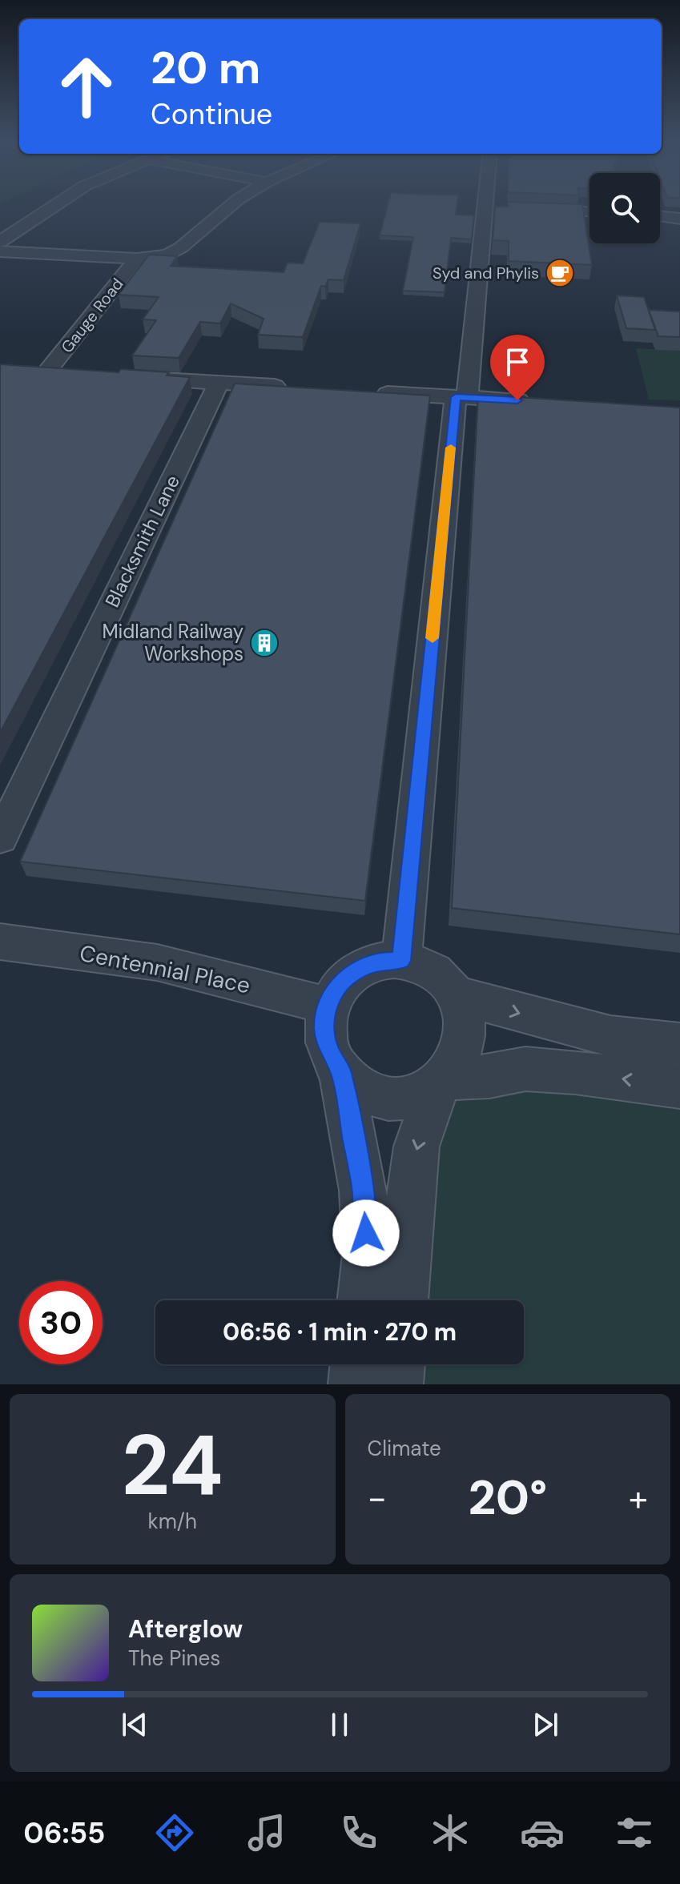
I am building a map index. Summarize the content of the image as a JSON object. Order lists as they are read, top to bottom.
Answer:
{
  "streets": {
    "street": ["Gauge Road", "Blacksmith Lane", "Centennial Place"]
  },
  "places": {
    "cafe": ["Syd and Phylis"],
    "building": ["Midland Railway Workshops"]
  },
  "page": {
    "turn": ["20 m", "Continue"],
    "limit": "30",
    "trip": "06:56 · 1 min · 270 m",
    "tile": [
      ["24", "km/h"],
      "Climate"
    ],
    "heat": ["−", "20°", "+"],
    "song": ["Afterglow", "The Pines"],
    "tabs": "06:55"
  }
}
